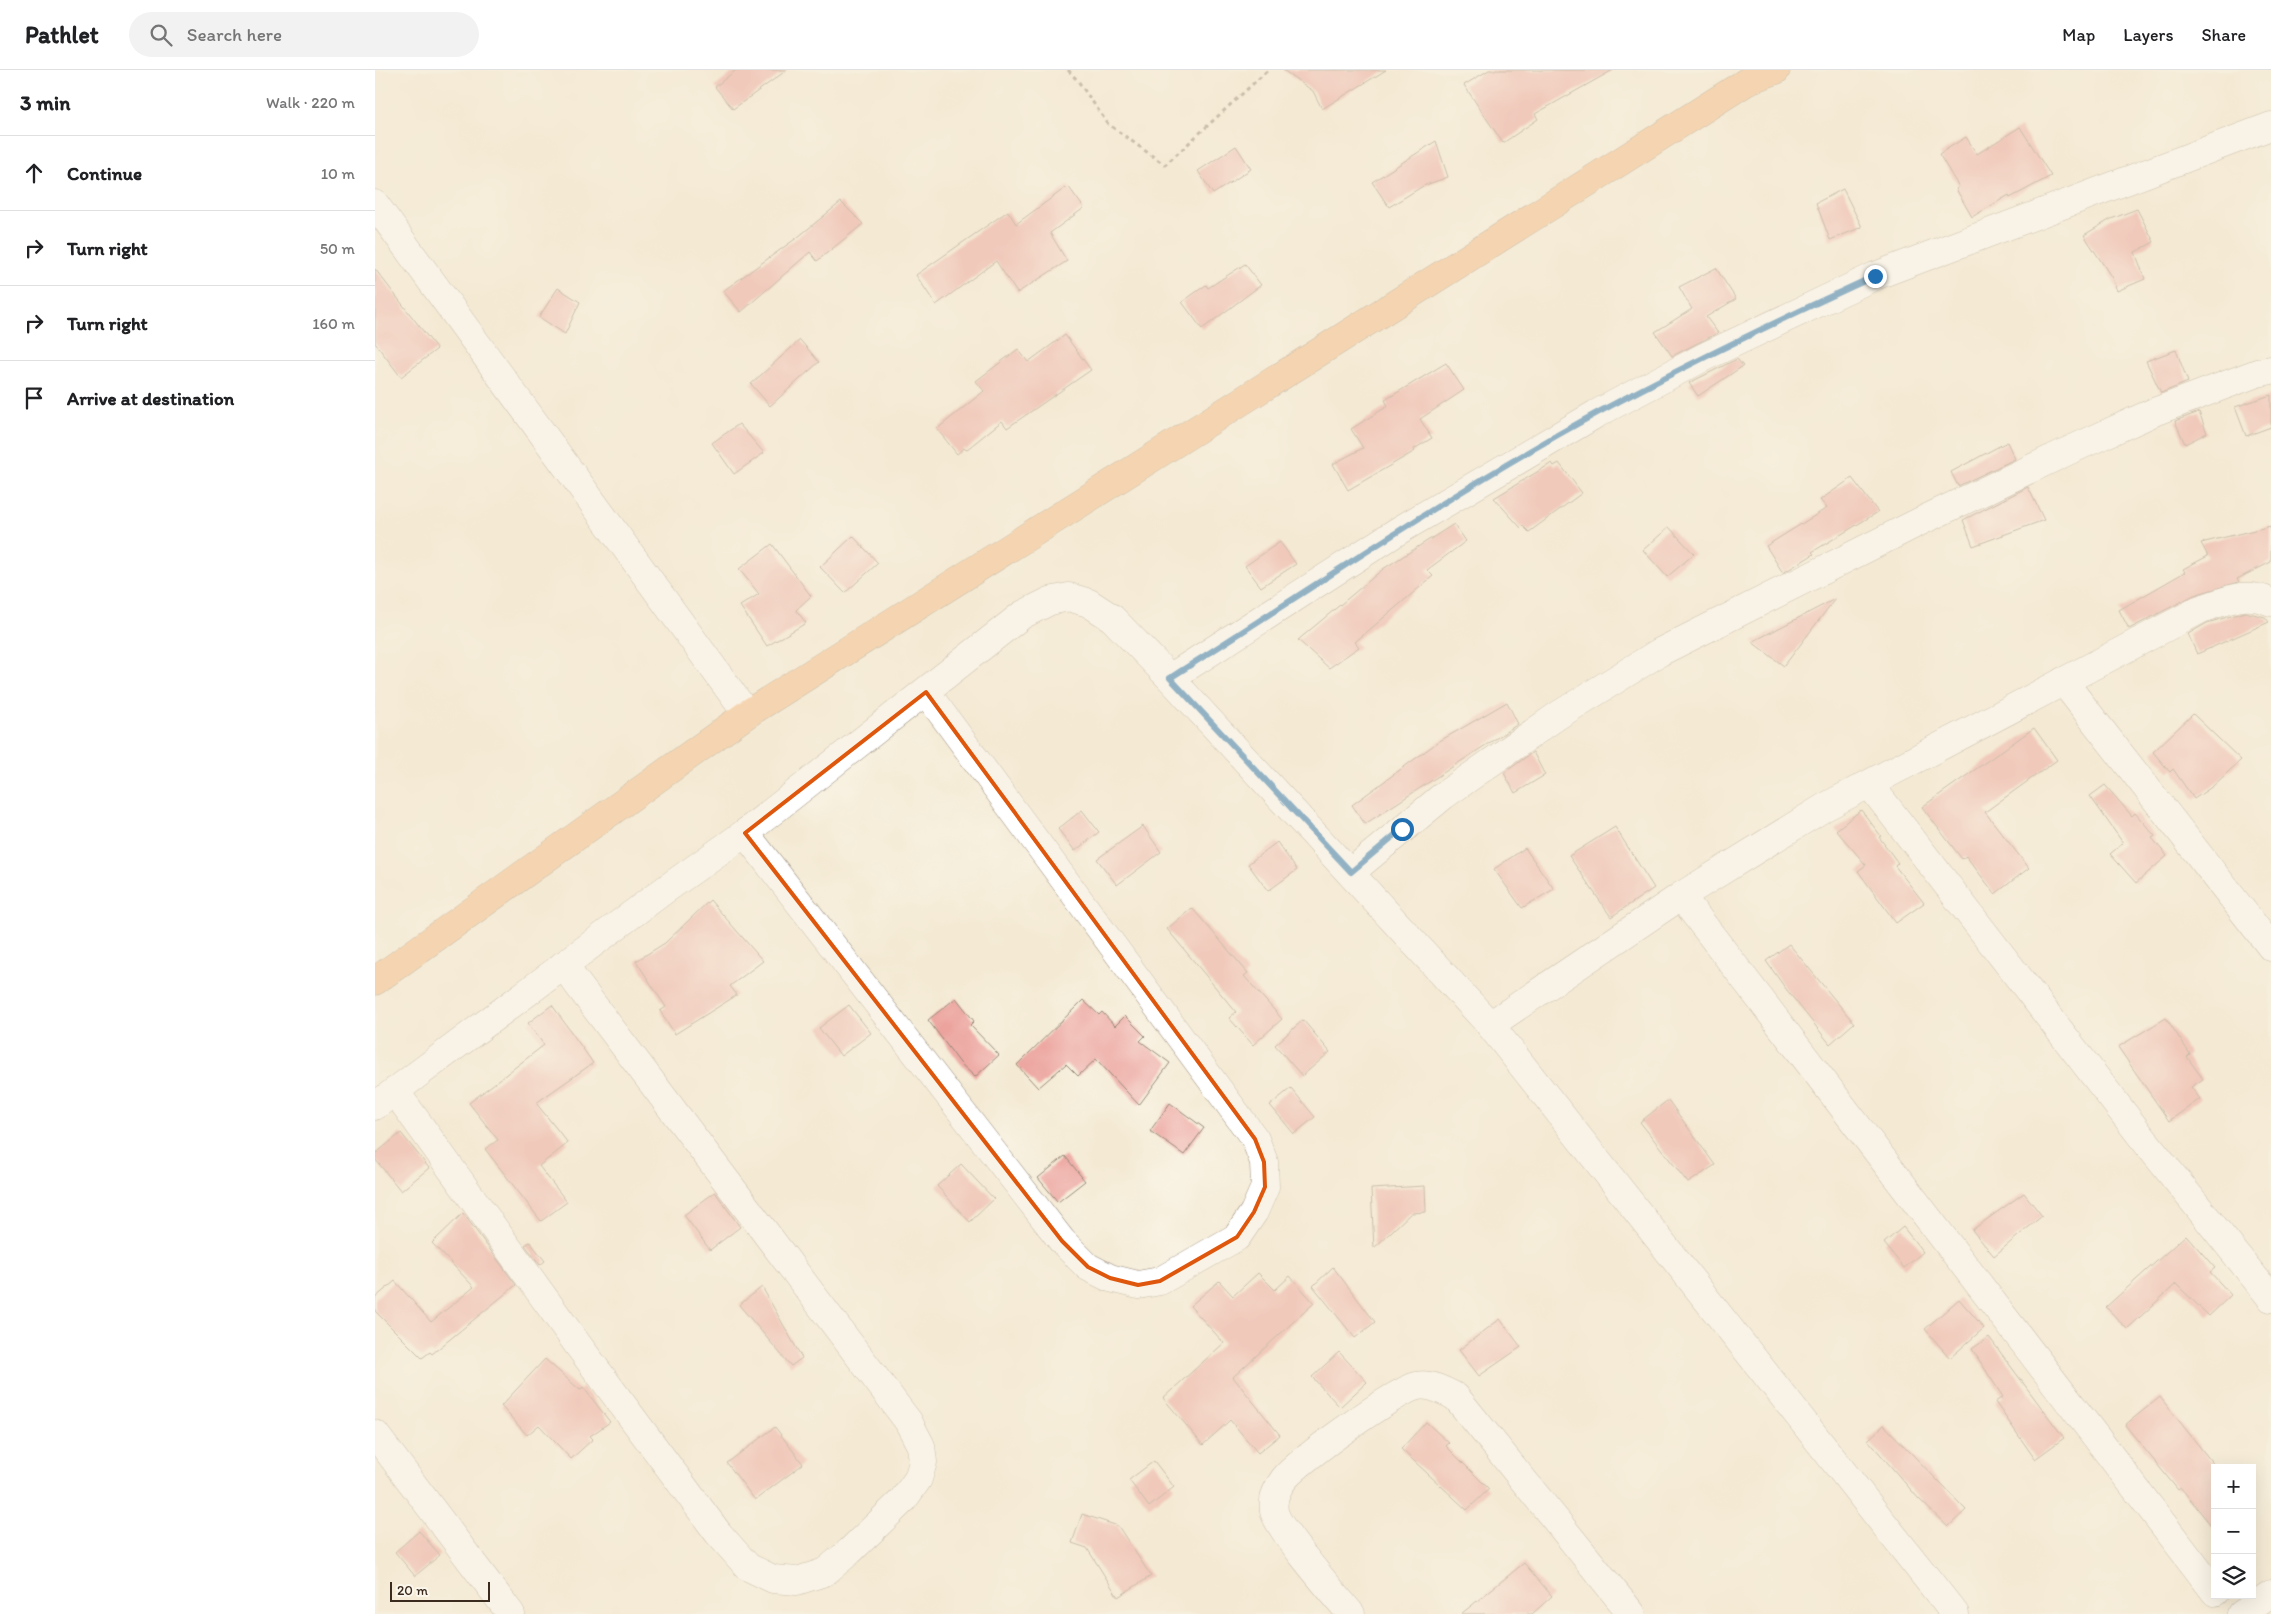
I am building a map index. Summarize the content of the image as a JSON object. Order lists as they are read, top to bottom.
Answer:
{
  "scale_bar": "20 m",
  "page": {
    "header": "Pathlet",
    "search": "Search here",
    "nav": ["Map", "Layers", "Share"],
    "heading": ["3 min", "Walk · 220 m"],
    "list": [
      ["Continue", "10 m"],
      ["Turn right", "50 m"],
      ["Turn right", "160 m"],
      "Arrive at destination"
    ],
    "map_buttons": ["+", "−"],
    "scale": "20 m"
  }
}
